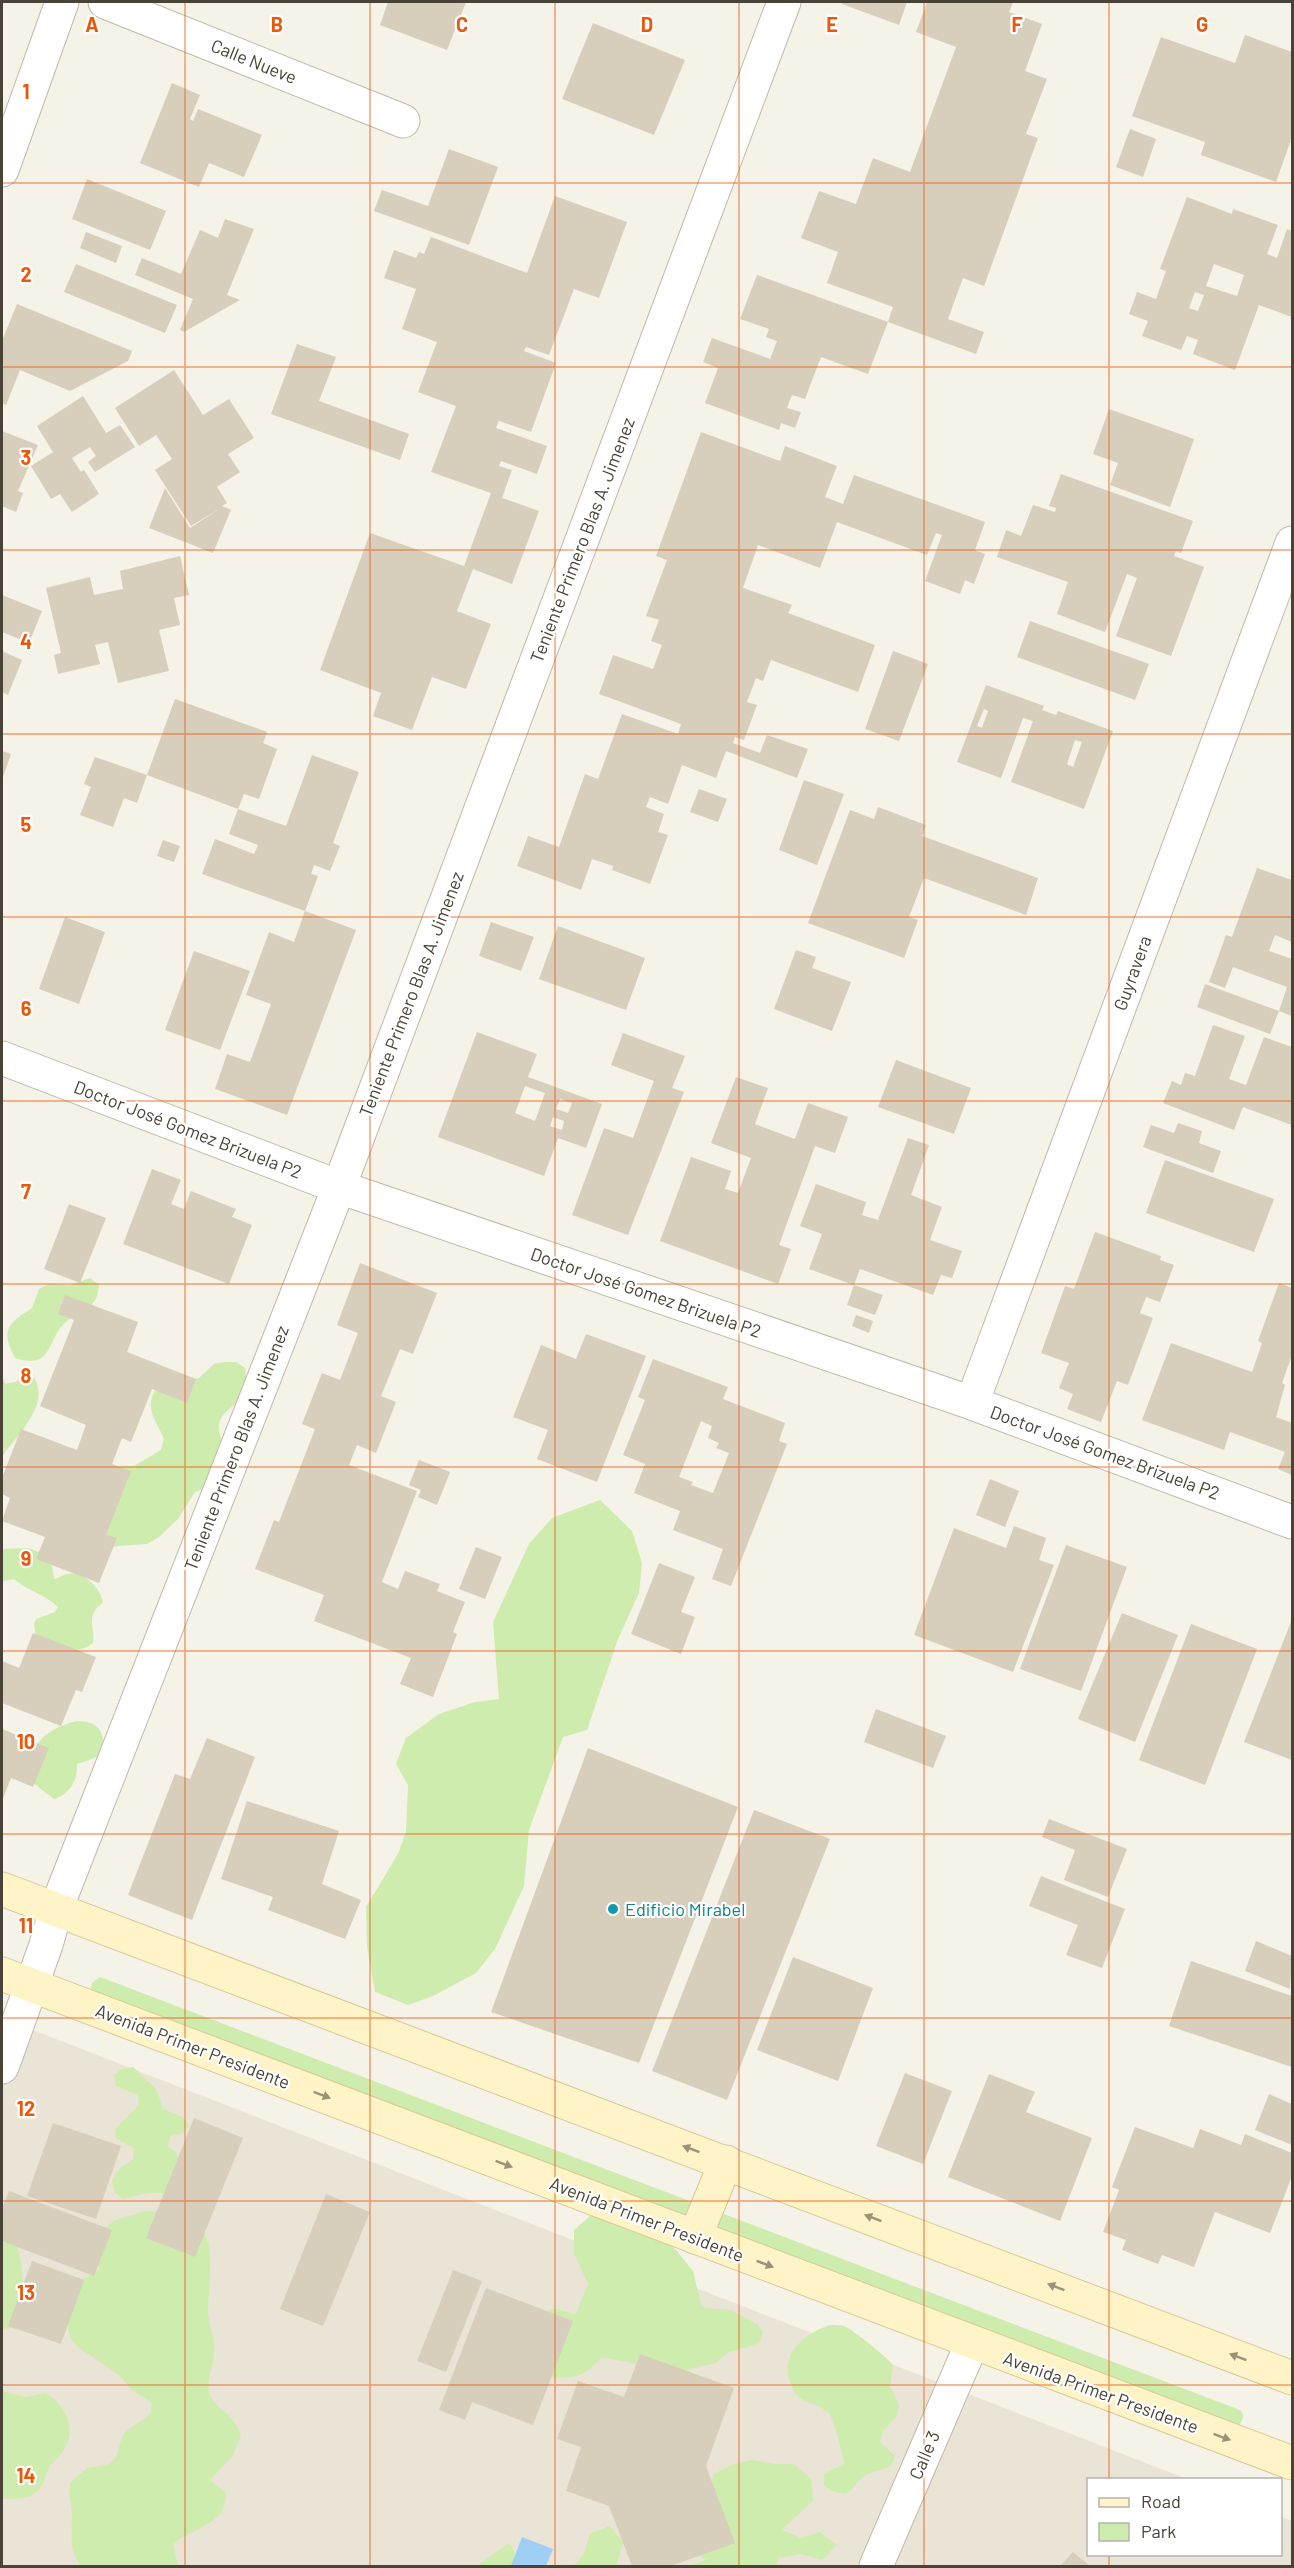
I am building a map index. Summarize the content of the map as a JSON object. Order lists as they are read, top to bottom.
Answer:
{
  "streets": {
    "main road": ["Avenida Primer Presidente"],
    "street": [
      "Calle Nueve",
      "Teniente Primero Blas A. Jimenez",
      "Guyravera",
      "Doctor José Gomez Brizuela P2",
      "Calle 3"
    ]
  },
  "crossings": [
    ["Teniente Primero Blas A. Jimenez", "Doctor José Gomez Brizuela P2"],
    ["Teniente Primero Blas A. Jimenez", "Avenida Primer Presidente"],
    ["Guyravera", "Doctor José Gomez Brizuela P2"],
    ["Avenida Primer Presidente", "Calle 3"]
  ],
  "places": ["Edificio Mirabel"],
  "legend": ["Road", "Park"],
  "grid": {
    "columns": [
      "A",
      "B",
      "C",
      "D",
      "E",
      "F",
      "G"
    ],
    "rows": [
      "1",
      "2",
      "3",
      "4",
      "5",
      "6",
      "7",
      "8",
      "9",
      "10",
      "11",
      "12",
      "13",
      "14"
    ]
  }
}
